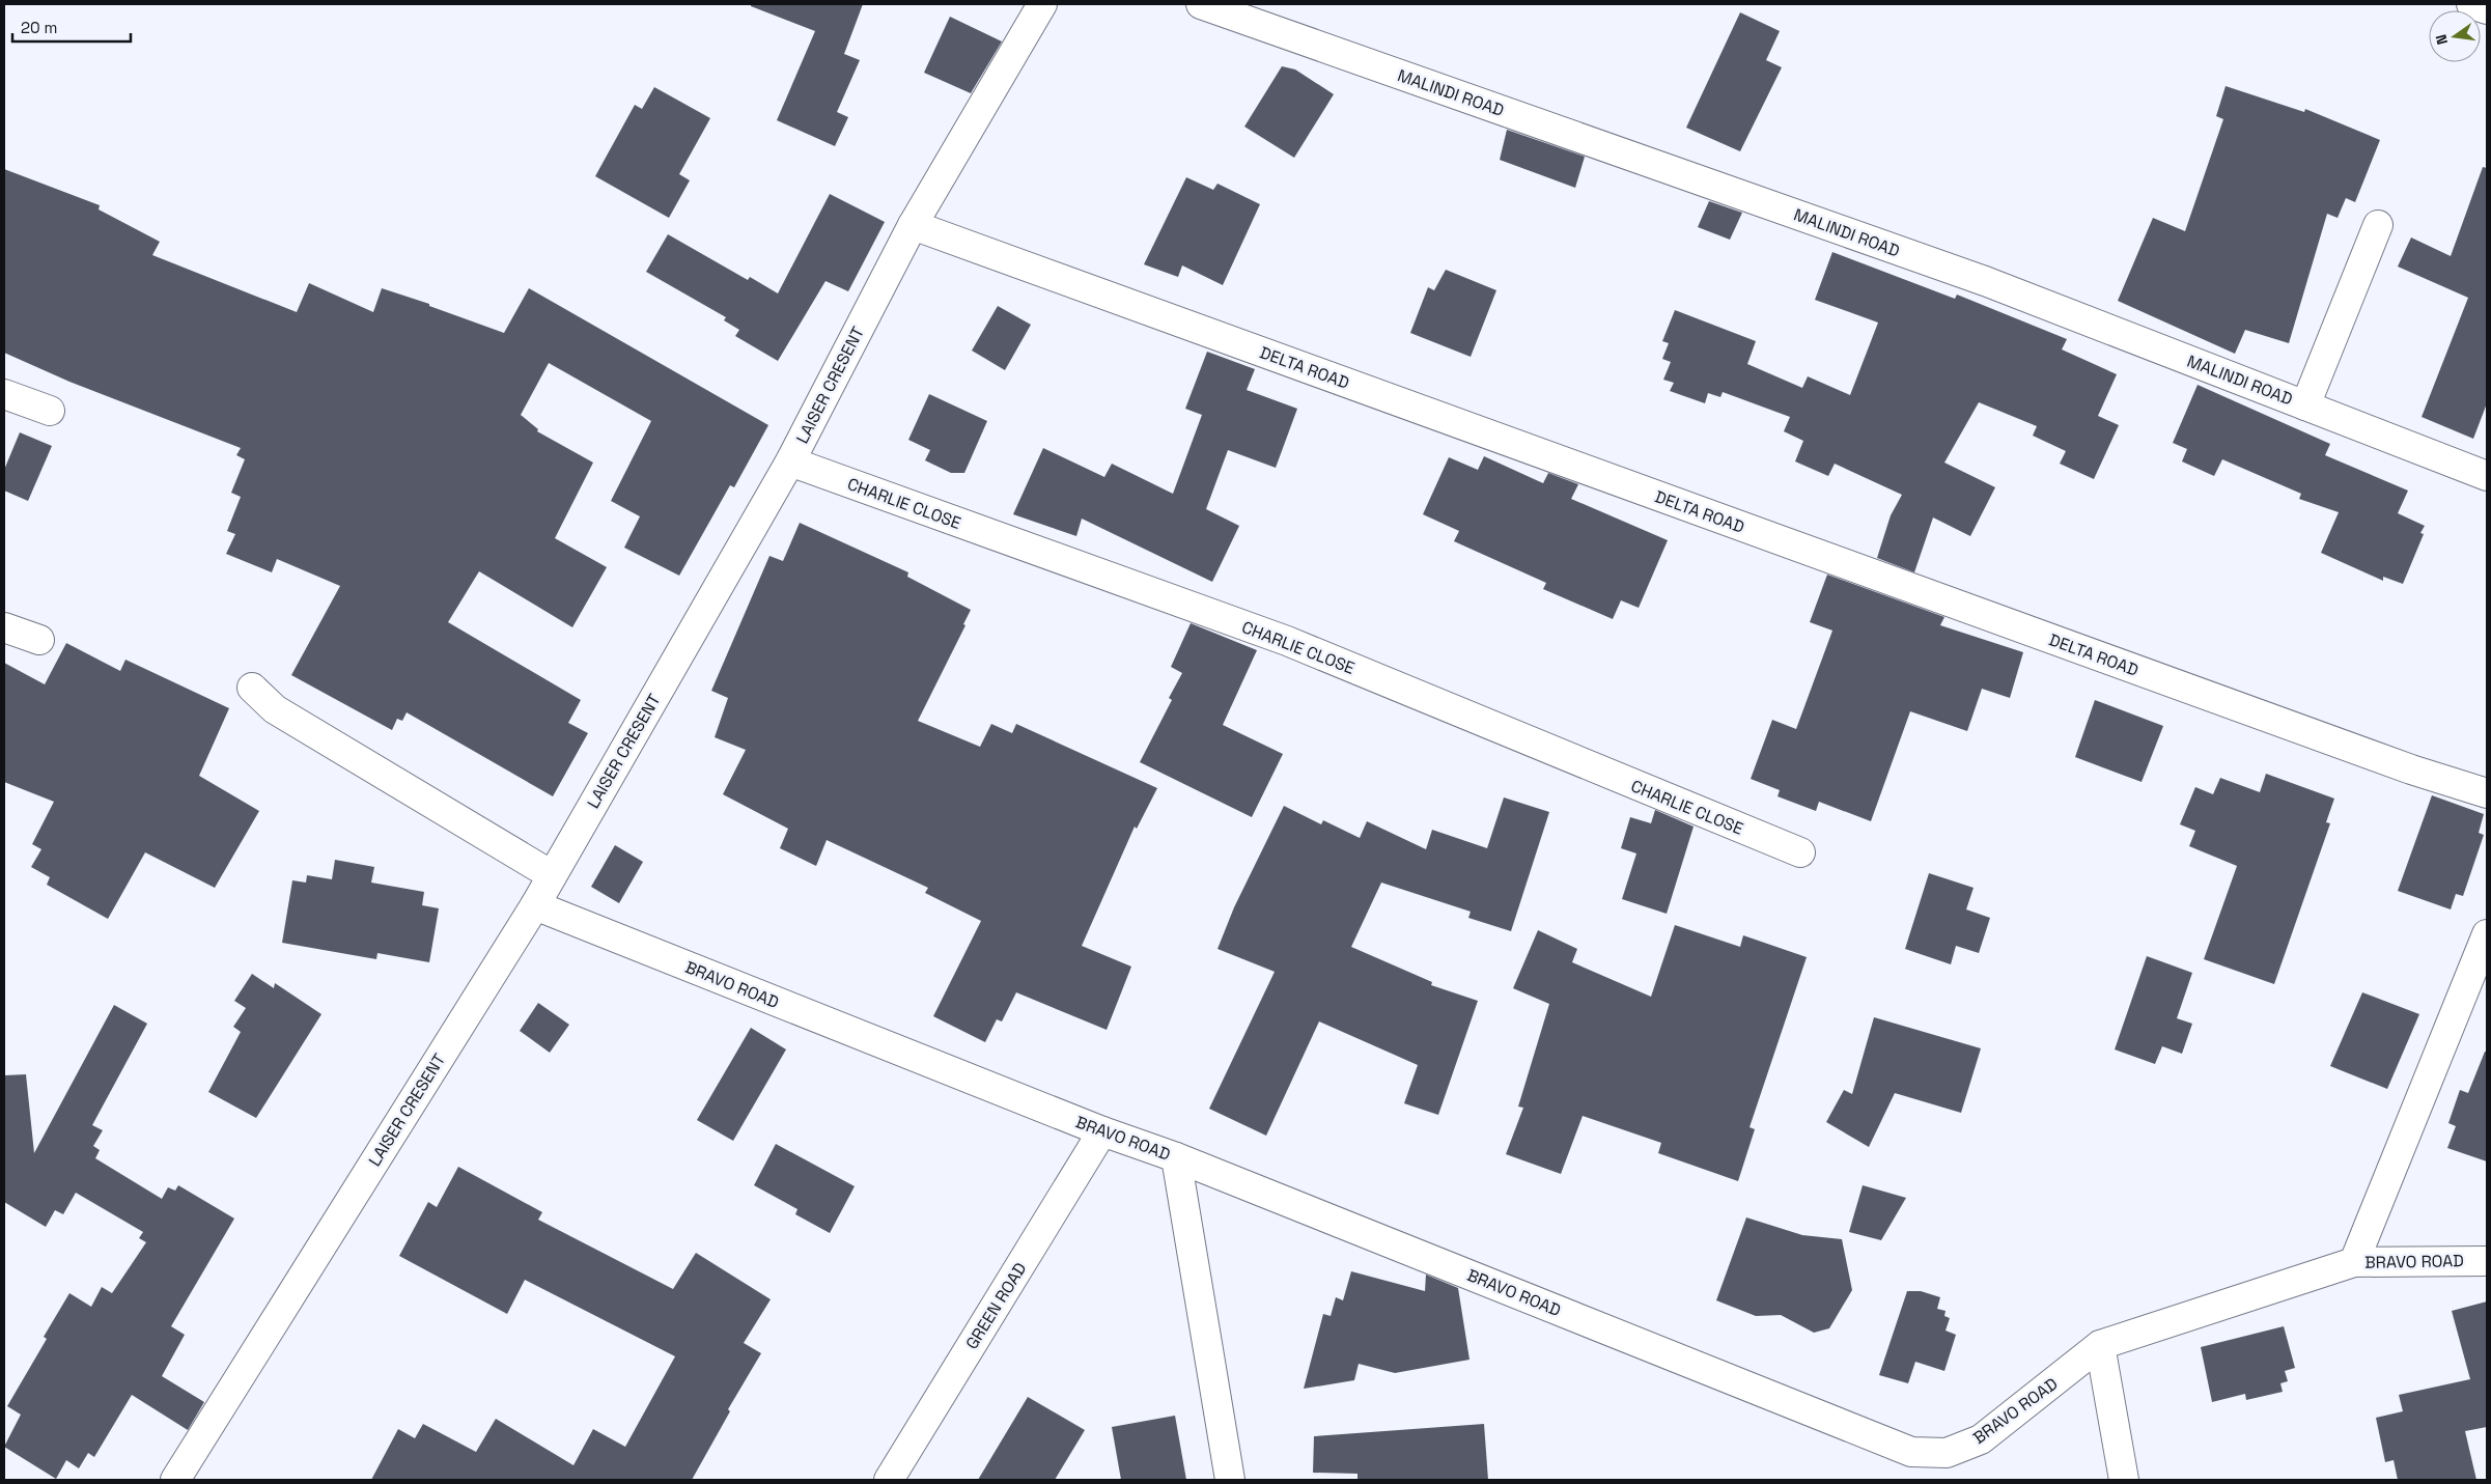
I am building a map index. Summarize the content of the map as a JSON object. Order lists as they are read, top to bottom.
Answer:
{
  "streets": {
    "street": [
      "MALINDI ROAD",
      "DELTA ROAD",
      "LAISER CRESENT",
      "CHARLIE CLOSE",
      "BRAVO ROAD",
      "GREEN ROAD"
    ]
  },
  "crossings": [
    ["DELTA ROAD", "LAISER CRESENT"],
    ["LAISER CRESENT", "CHARLIE CLOSE"],
    ["LAISER CRESENT", "BRAVO ROAD"],
    ["BRAVO ROAD", "GREEN ROAD"]
  ],
  "scale_bar": "20 m",
  "north": "left"
}
